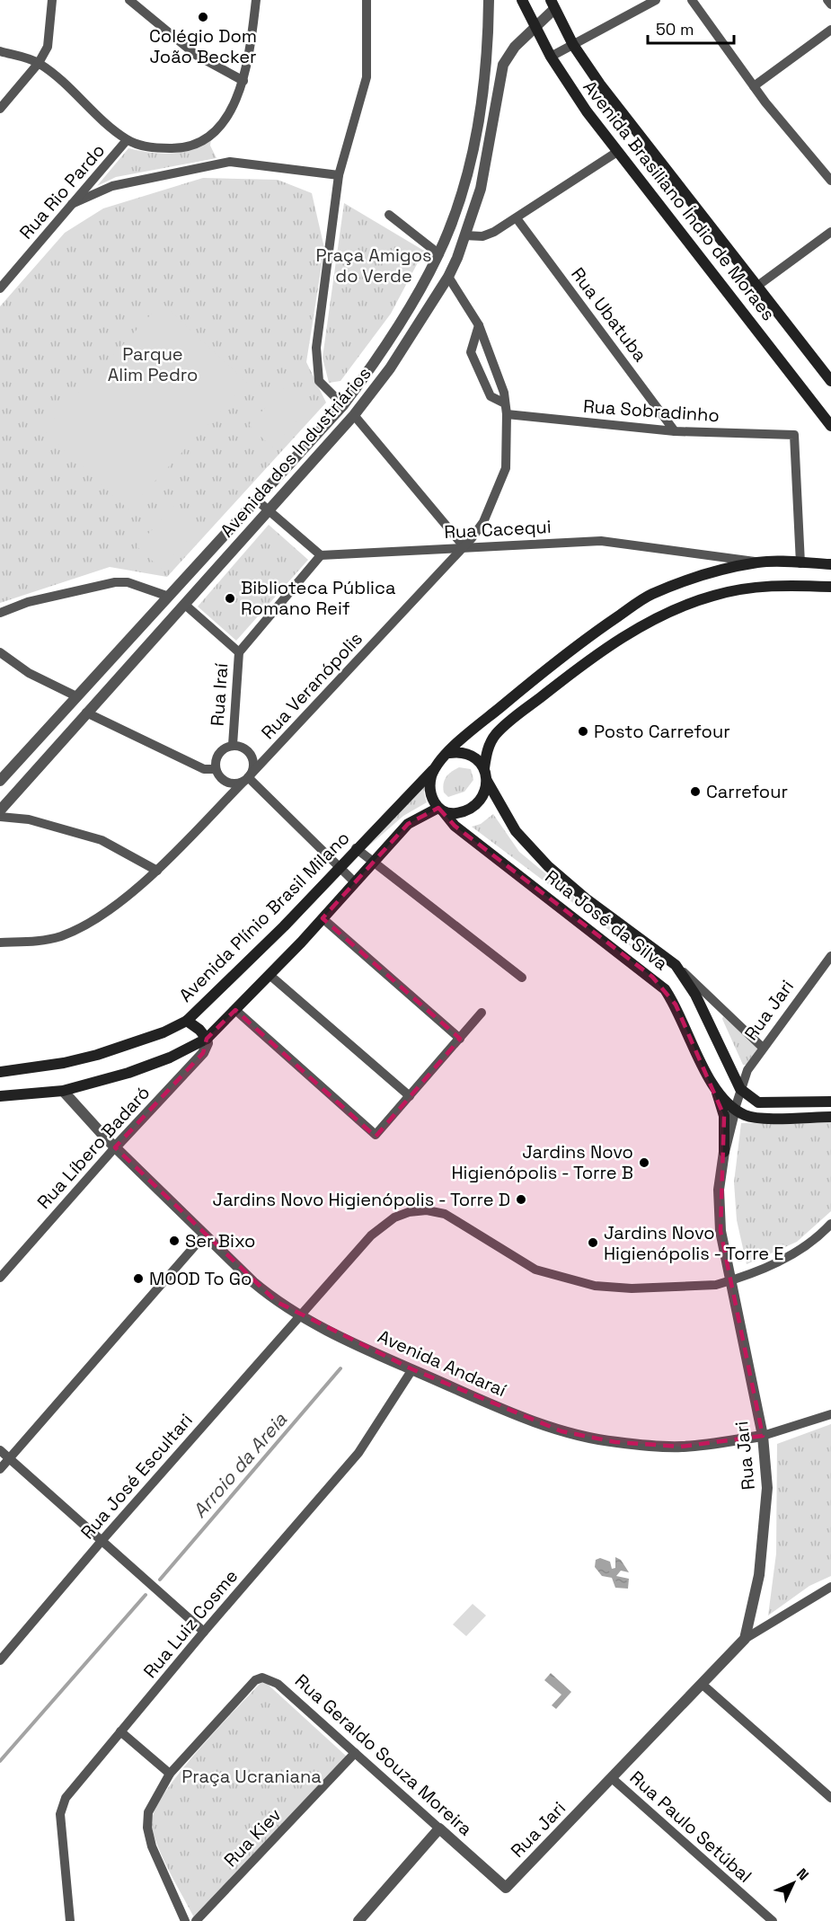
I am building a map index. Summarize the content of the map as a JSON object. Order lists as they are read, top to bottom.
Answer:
{
  "streets": {
    "main road": ["Avenida Brasiliano Índio de Moraes", "Avenida Plínio Brasil Milano", "Rua José da Silva"],
    "street": [
      "Rua Rio Pardo",
      "Rua Ubatuba",
      "Rua Sobradinho",
      "Avenida dos Industriários",
      "Rua Cacequi",
      "Rua Veranópolis",
      "Rua Iraí",
      "Rua Jari",
      "Rua Líbero Badaró",
      "Avenida Andaraí",
      "Rua José Escultari",
      "Rua Luiz Cosme",
      "Rua Geraldo Souza Moreira",
      "Rua Paulo Setúbal",
      "Rua Kiev"
    ]
  },
  "crossings": [
    ["Avenida Brasiliano Índio de Moraes", "Avenida dos Industriários"],
    ["Rua Ubatuba", "Rua Sobradinho"],
    ["Rua Sobradinho", "Rua Veranópolis"],
    ["Avenida dos Industriários", "Rua Veranópolis"],
    ["Avenida dos Industriários", "Rua Iraí"],
    ["Rua Cacequi", "Rua Veranópolis"],
    ["Rua Veranópolis", "Rua Iraí"],
    ["Avenida Plínio Brasil Milano", "Rua José da Silva"],
    ["Rua José da Silva", "Rua Jari"],
    ["Rua Jari", "Avenida Andaraí"],
    ["Rua Jari", "Rua José Escultari"],
    ["Rua Jari", "Rua Geraldo Souza Moreira"],
    ["Rua Jari", "Rua Paulo Setúbal"],
    ["Rua Líbero Badaró", "Avenida Andaraí"],
    ["Avenida Andaraí", "Rua José Escultari"],
    ["Avenida Andaraí", "Rua Luiz Cosme"],
    ["Rua Geraldo Souza Moreira", "Rua Kiev"]
  ],
  "water": ["Arroio da Areia"],
  "parks": ["Praça Amigos do Verde", "Parque Alim Pedro", "Praça Ucraniana"],
  "places": [
    "Colégio Dom João Becker",
    "Biblioteca Pública Romano Reif",
    "Posto Carrefour",
    "Carrefour",
    "Jardins Novo Higienópolis - Torre B",
    "Jardins Novo Higienópolis - Torre D",
    "Ser Bixo",
    "Jardins Novo Higienópolis - Torre E",
    "MOOD To Go"
  ],
  "scale_bar": "50 m",
  "north": "top right"
}
